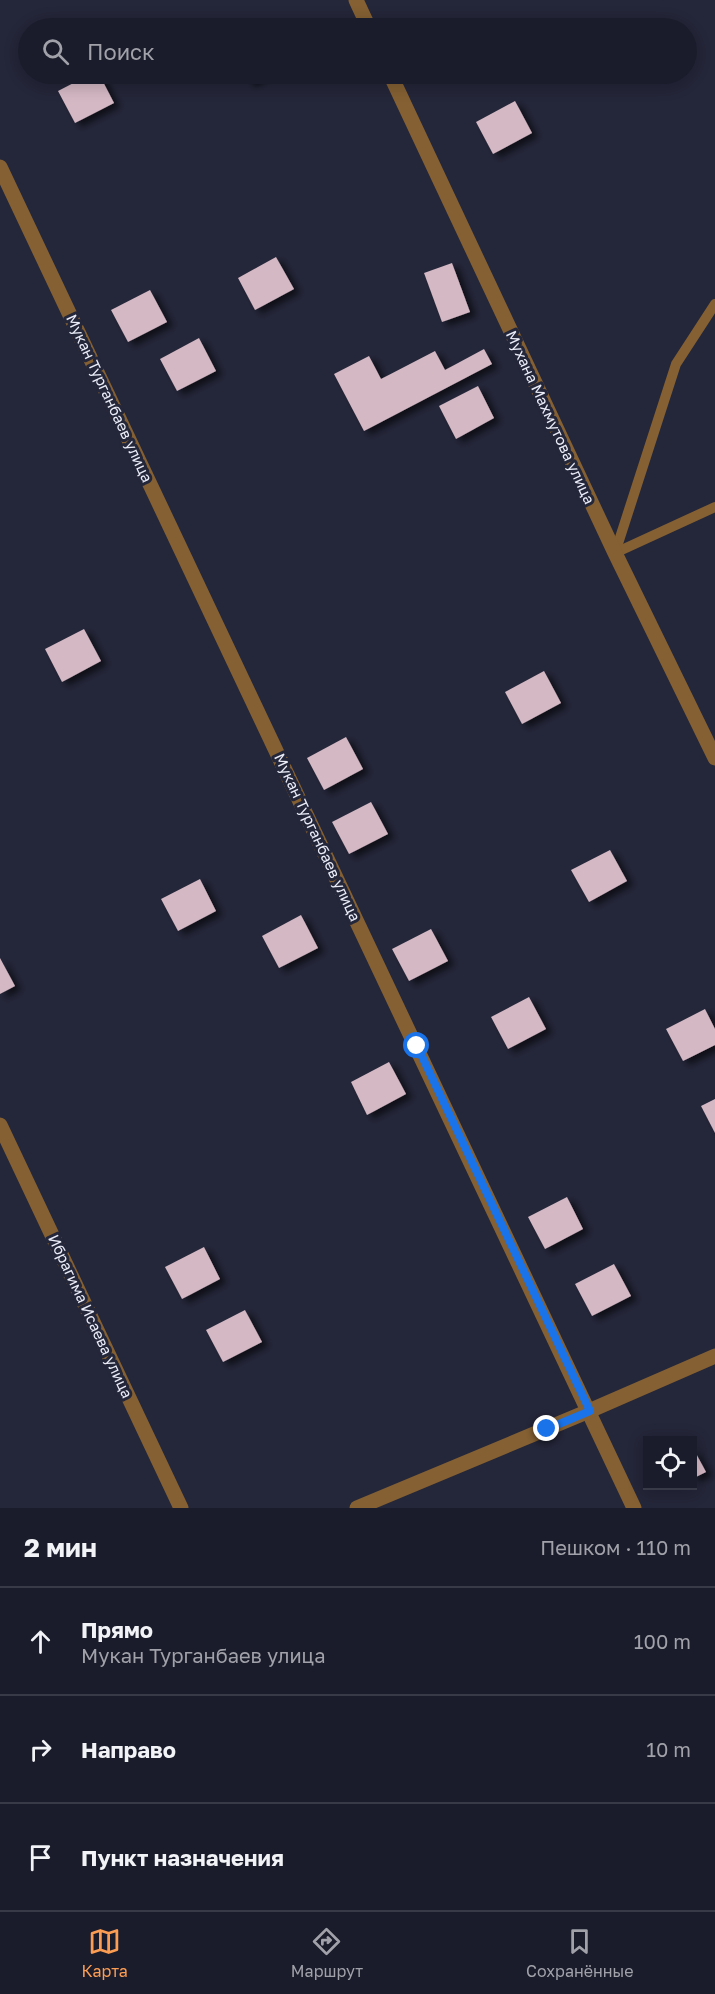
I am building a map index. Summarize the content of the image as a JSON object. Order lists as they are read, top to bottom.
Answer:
{
  "streets": {
    "street": ["Мукан Турганбаев улица", "Мухана Махмутова улица", "Ибрагима Исаева улица"]
  },
  "page": {
    "search": "Поиск",
    "heading": ["2 мин", "Пешком · 110 m"],
    "list": [
      ["Прямо", "Мукан Турганбаев улица", "100 m"],
      ["Направо", "10 m"],
      "Пункт назначения"
    ],
    "nav": ["Карта", "Маршрут", "Сохранённые"]
  }
}
